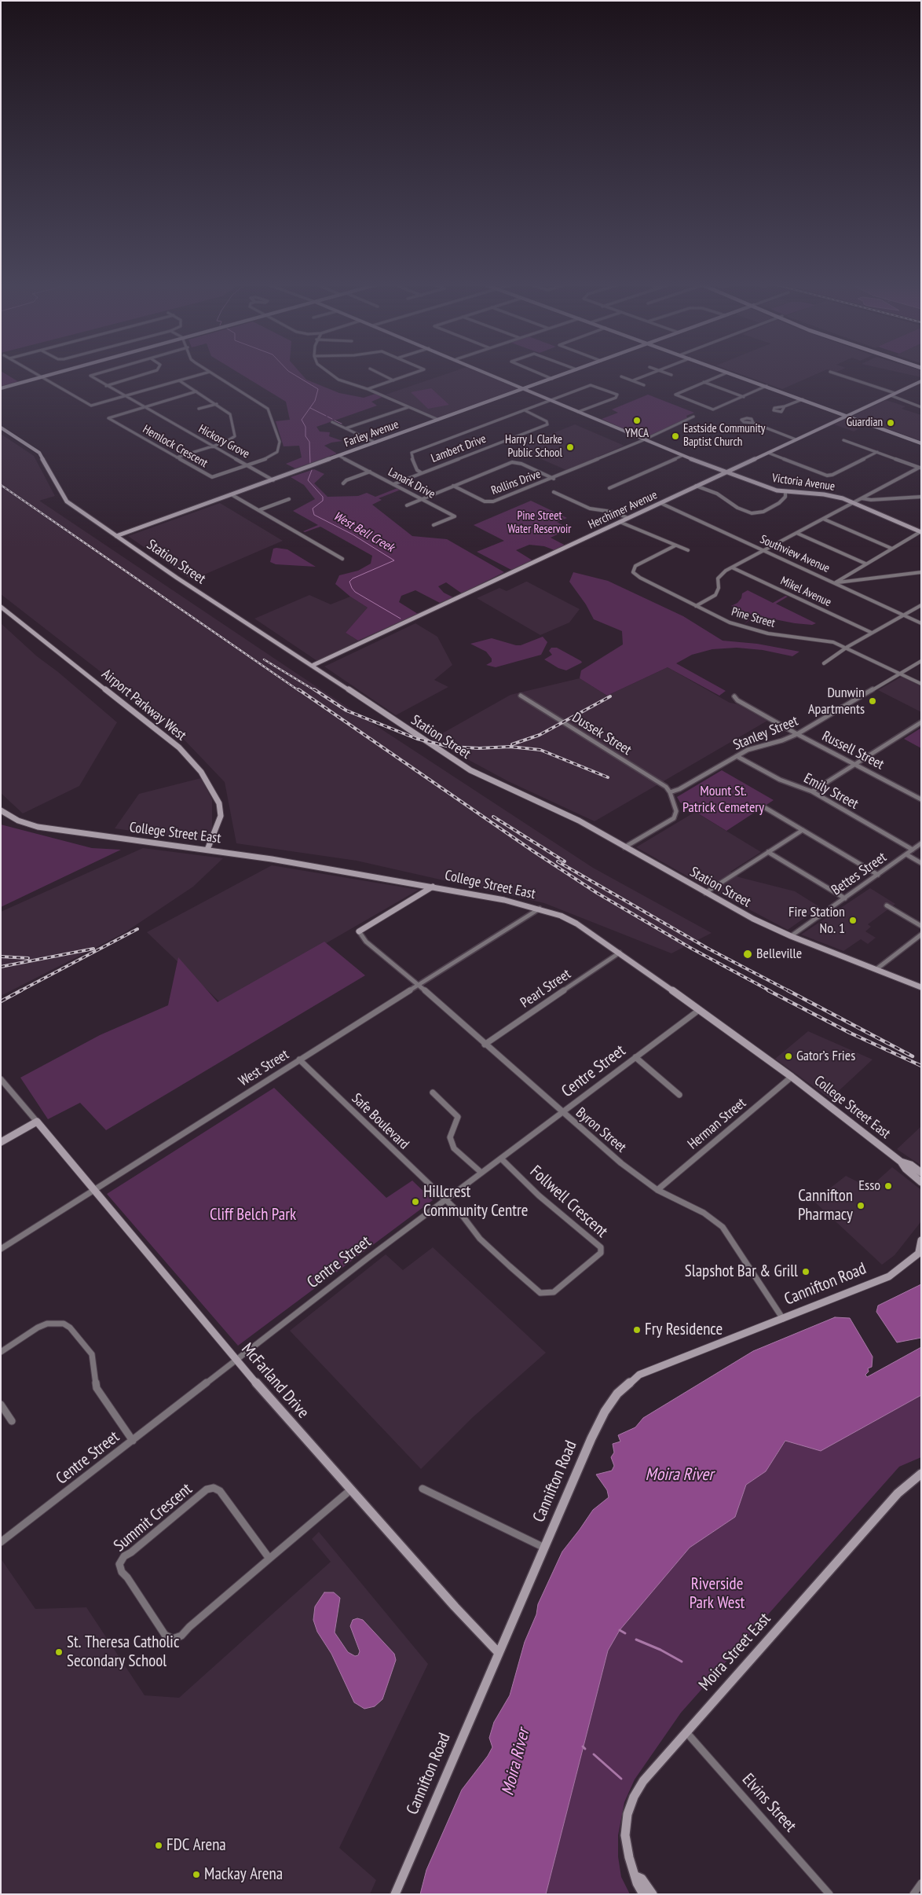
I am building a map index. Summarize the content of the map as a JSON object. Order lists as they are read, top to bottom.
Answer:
{
  "streets": {
    "street": [
      "Farley Avenue",
      "Hickory Grove",
      "Hemlock Crescent",
      "Lambert Drive",
      "Rollins Drive",
      "Victoria Avenue",
      "Lanark Drive",
      "Herchimer Avenue",
      "Southview Avenue",
      "Station Street",
      "Mikel Avenue",
      "Pine Street",
      "Airport Parkway West",
      "Stanley Street",
      "Dussek Street",
      "Russell Street",
      "Emily Street",
      "College Street East",
      "Bettes Street",
      "Pearl Street",
      "West Street",
      "Centre Street",
      "Safe Boulevard",
      "Herman Street",
      "Byron Street",
      "Follwell Crescent",
      "Cannifton Road",
      "McFarland Drive",
      "Summit Crescent",
      "Moira Street East",
      "Elvins Street"
    ]
  },
  "crossings": [
    ["Farley Avenue", "Hickory Grove"],
    ["Farley Avenue", "Victoria Avenue"],
    ["Farley Avenue", "Lanark Drive"],
    ["Farley Avenue", "Station Street"],
    ["Hickory Grove", "Hemlock Crescent"],
    ["Lambert Drive", "Lanark Drive"],
    ["Rollins Drive", "Victoria Avenue"],
    ["Victoria Avenue", "Herchimer Avenue"],
    ["Herchimer Avenue", "Southview Avenue"],
    ["Herchimer Avenue", "Station Street"],
    ["Station Street", "Bettes Street"],
    ["Pine Street", "Stanley Street"],
    ["Airport Parkway West", "College Street East"],
    ["Stanley Street", "Dussek Street"],
    ["Stanley Street", "Russell Street"],
    ["Stanley Street", "Emily Street"],
    ["Emily Street", "Bettes Street"],
    ["College Street East", "Pearl Street"],
    ["College Street East", "West Street"],
    ["College Street East", "Centre Street"],
    ["College Street East", "Herman Street"],
    ["Pearl Street", "Byron Street"],
    ["West Street", "Safe Boulevard"],
    ["West Street", "Byron Street"],
    ["West Street", "McFarland Drive"],
    ["Centre Street", "Safe Boulevard"],
    ["Centre Street", "Byron Street"],
    ["Centre Street", "Follwell Crescent"],
    ["Centre Street", "McFarland Drive"],
    ["Safe Boulevard", "Follwell Crescent"],
    ["Herman Street", "Byron Street"],
    ["Byron Street", "Cannifton Road"],
    ["Cannifton Road", "McFarland Drive"],
    ["McFarland Drive", "Summit Crescent"],
    ["Moira Street East", "Elvins Street"]
  ],
  "water": ["West Bell Creek", "Moira River"],
  "parks": [
    "Pine Street Water Reservoir",
    "Mount St. Patrick Cemetery",
    "Cliff Belch Park",
    "Riverside Park West"
  ],
  "places": [
    "YMCA",
    "Guardian",
    "Eastside Community Baptist Church",
    "Harry J. Clarke Public School",
    "Dunwin Apartments",
    "Fire Station No. 1",
    "Belleville",
    "Gator’s Fries",
    "Esso",
    "Hillcrest Community Centre",
    "Cannifton Pharmacy",
    "Slapshot Bar & Grill",
    "Fry Residence",
    "St. Theresa Catholic Secondary School",
    "FDC Arena",
    "Mackay Arena"
  ]
}
